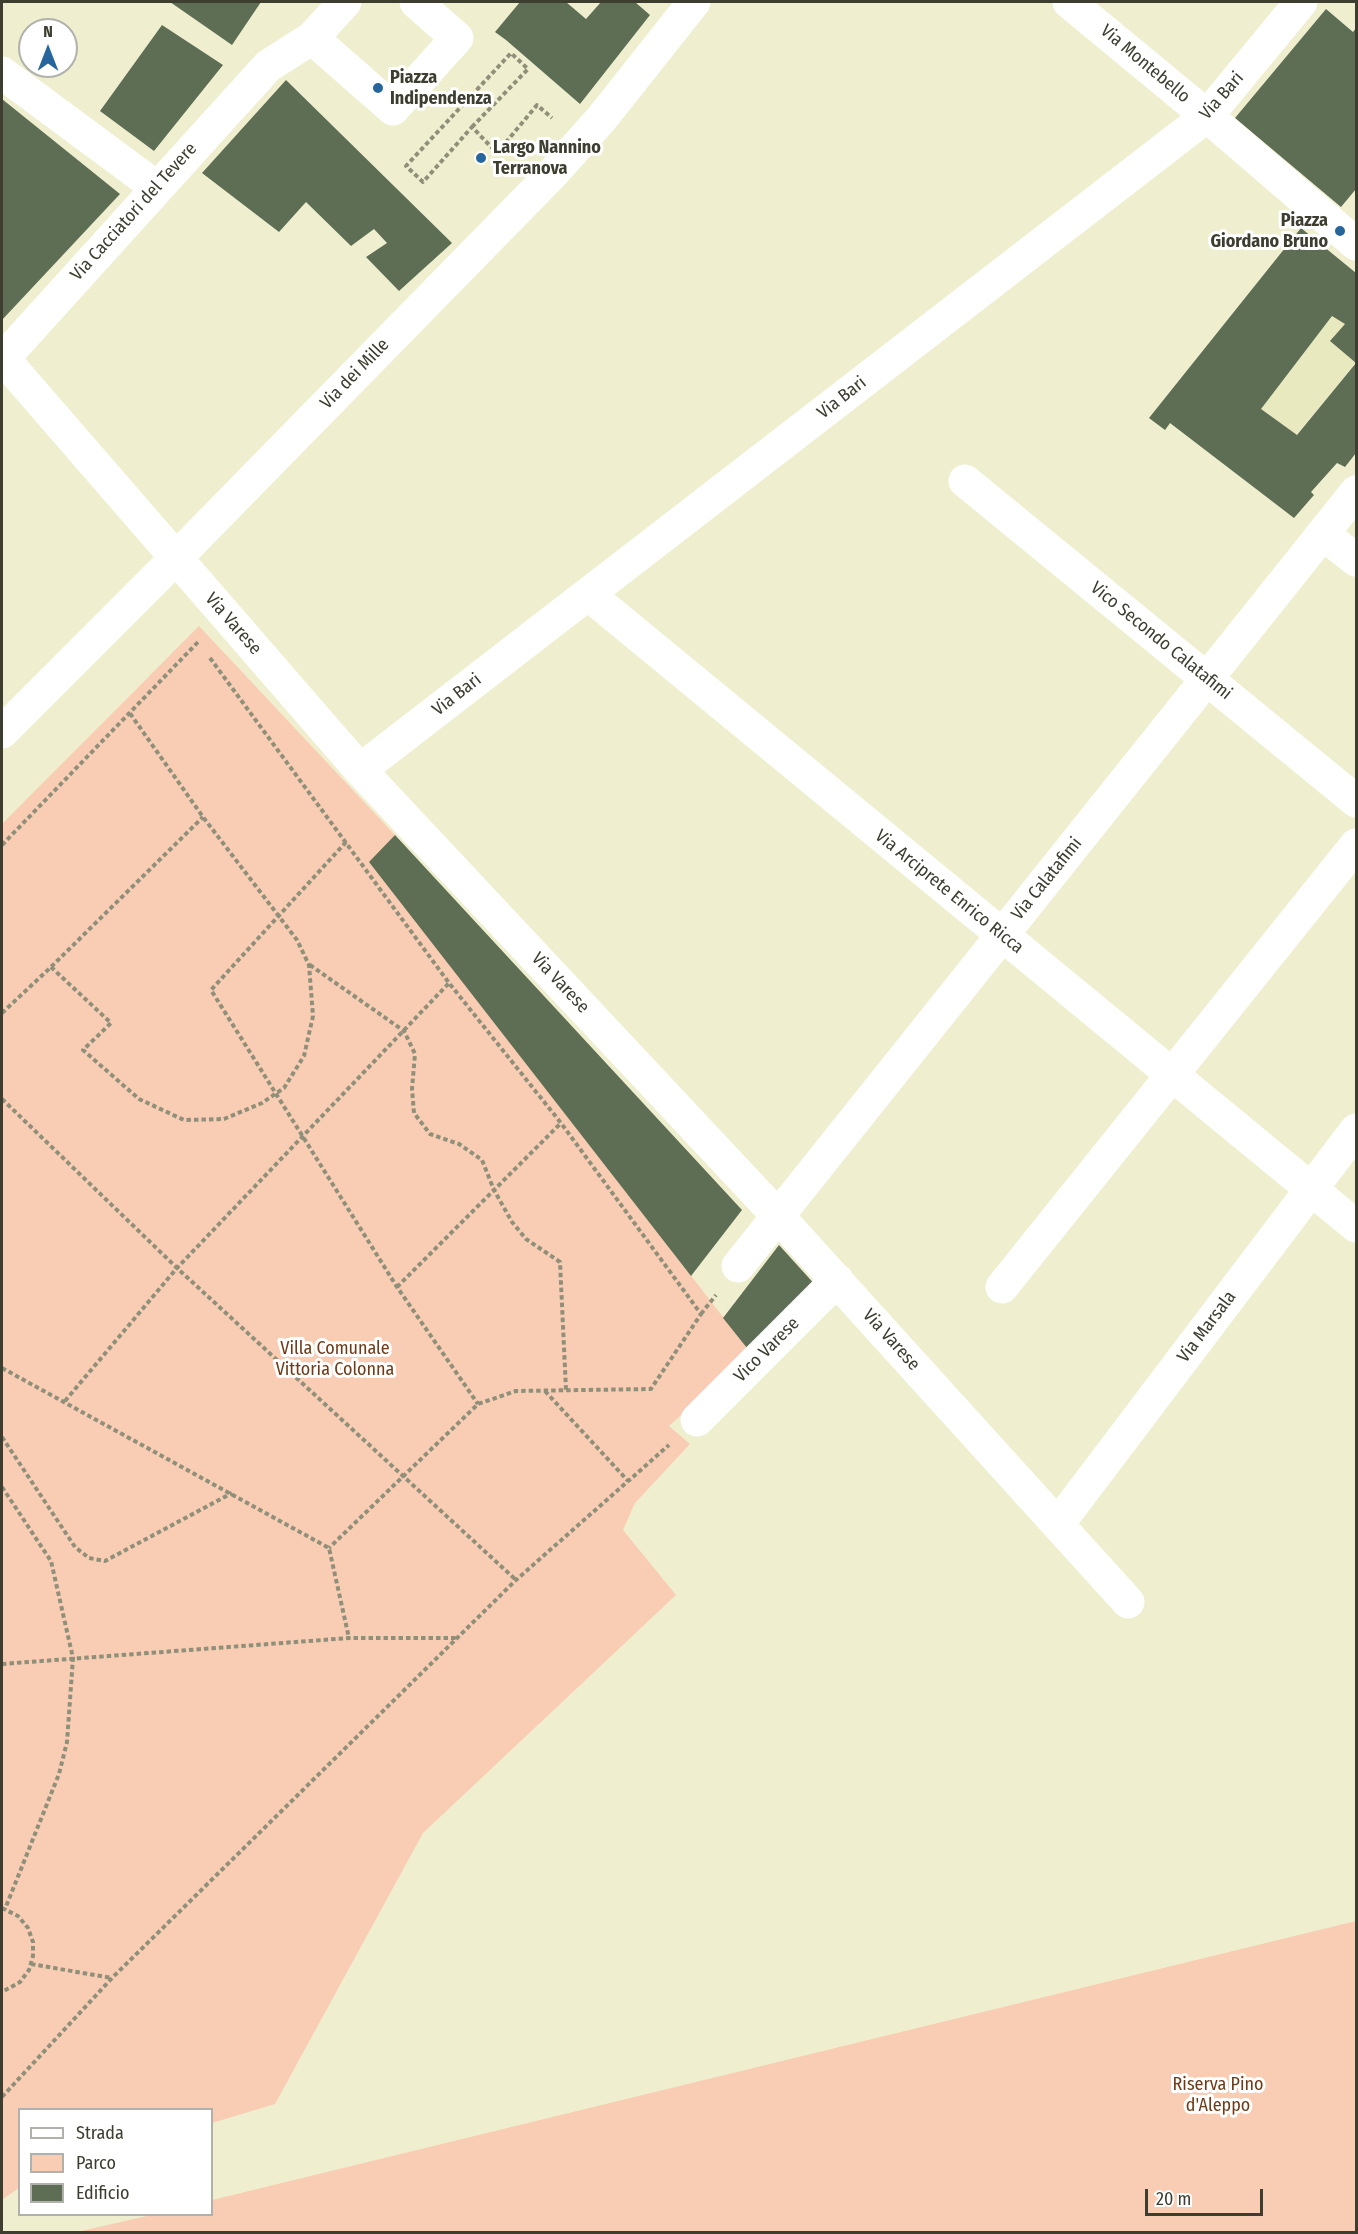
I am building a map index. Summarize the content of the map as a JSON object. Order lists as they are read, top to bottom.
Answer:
{
  "streets": {
    "street": [
      "Via Montebello",
      "Via Bari",
      "Via Cacciatori del Tevere",
      "Via dei Mille",
      "Via Varese",
      "Vico Secondo Calatafimi",
      "Via Calatafimi",
      "Via Arciprete Enrico Ricca",
      "Via Marsala",
      "Vico Varese"
    ]
  },
  "crossings": [
    ["Via Montebello", "Via Bari"],
    ["Via Bari", "Via Varese"],
    ["Via Bari", "Via Arciprete Enrico Ricca"],
    ["Via Cacciatori del Tevere", "Via Varese"],
    ["Via dei Mille", "Via Varese"],
    ["Via Varese", "Via Calatafimi"],
    ["Via Varese", "Via Marsala"],
    ["Via Varese", "Vico Varese"],
    ["Vico Secondo Calatafimi", "Via Calatafimi"],
    ["Via Calatafimi", "Via Arciprete Enrico Ricca"],
    ["Via Arciprete Enrico Ricca", "Via Marsala"]
  ],
  "parks": ["Villa Comunale Vittoria Colonna", "Riserva Pino d'Aleppo"],
  "places": ["Piazza Indipendenza", "Largo Nannino Terranova", "Piazza Giordano Bruno"],
  "legend": ["Strada", "Parco", "Edificio"],
  "scale_bar": "20 m",
  "north": "top"
}
